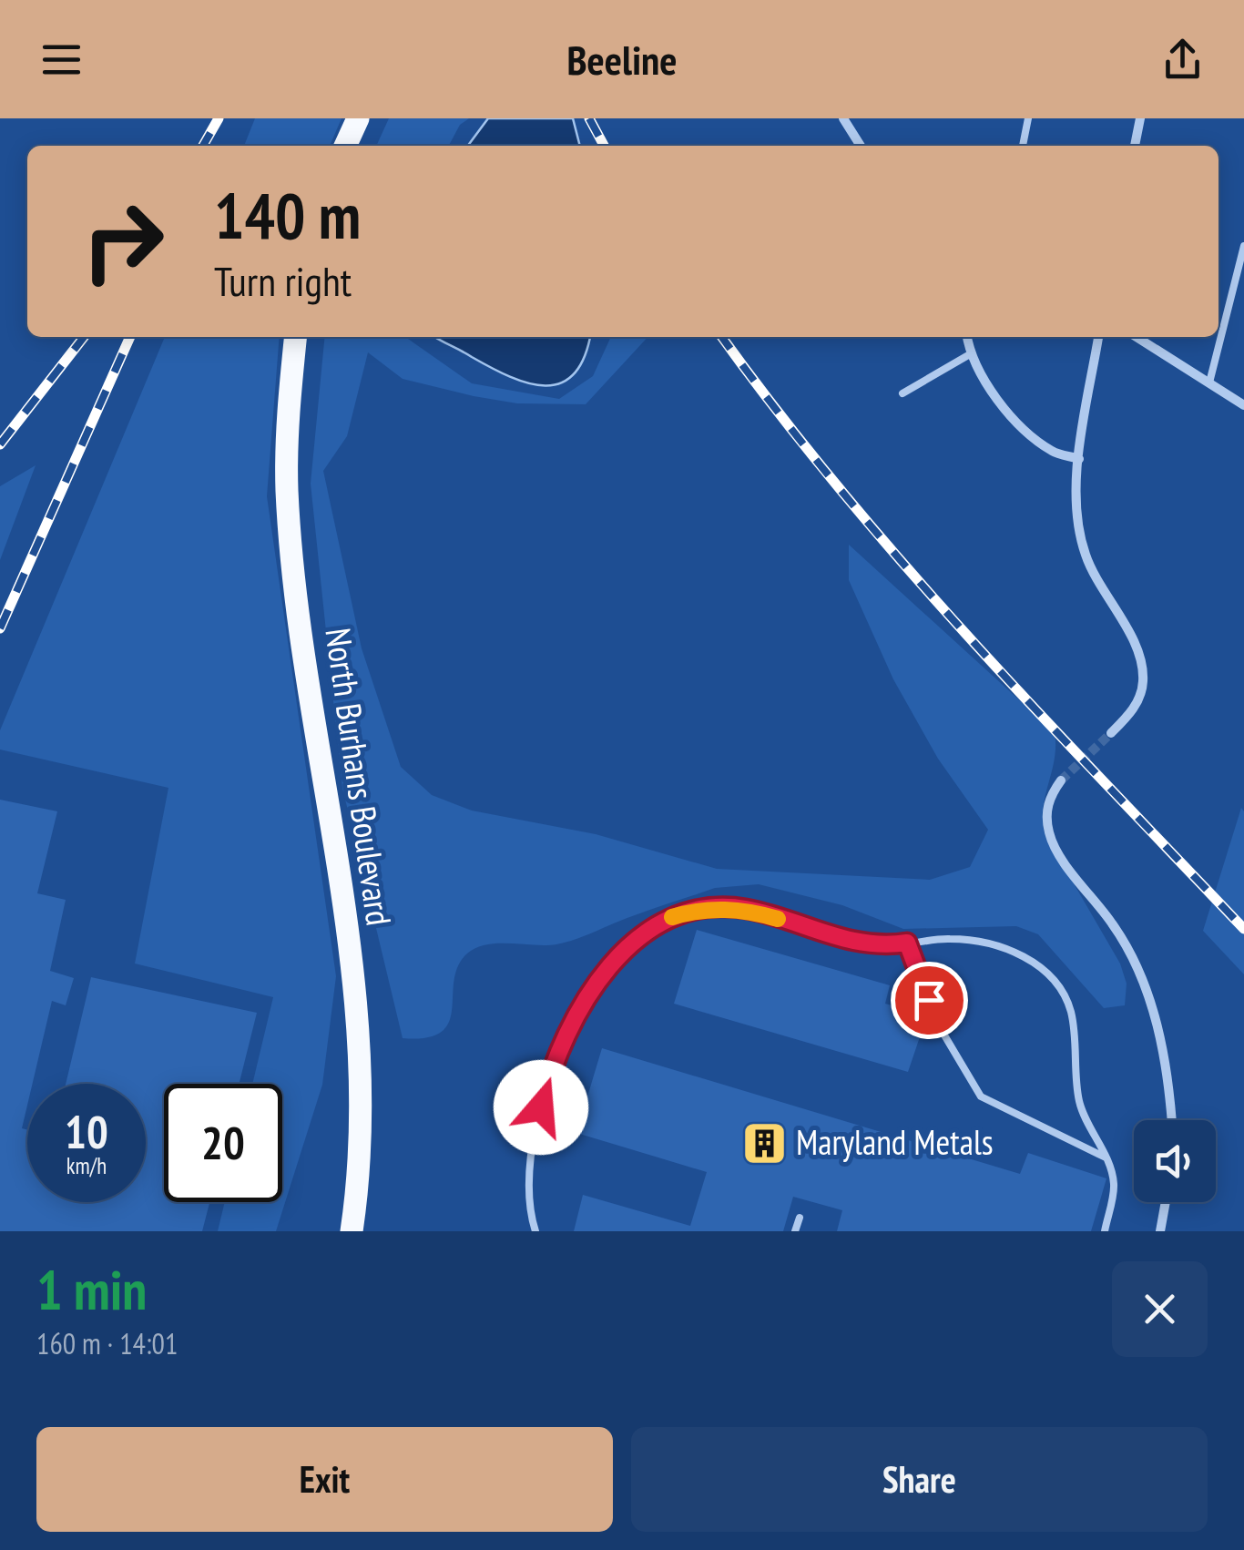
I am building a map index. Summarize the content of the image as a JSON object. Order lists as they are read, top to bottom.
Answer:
{
  "streets": {
    "main road": ["North Burhans Boulevard"]
  },
  "places": {
    "building": ["Maryland Metals"]
  },
  "page": {
    "header": "Beeline",
    "turn": ["140 m", "Turn right"],
    "speed": "10 km/h",
    "limit": "20",
    "heading": ["1 min", "160 m · 14:01"],
    "buttons": ["Exit", "Share"]
  }
}
